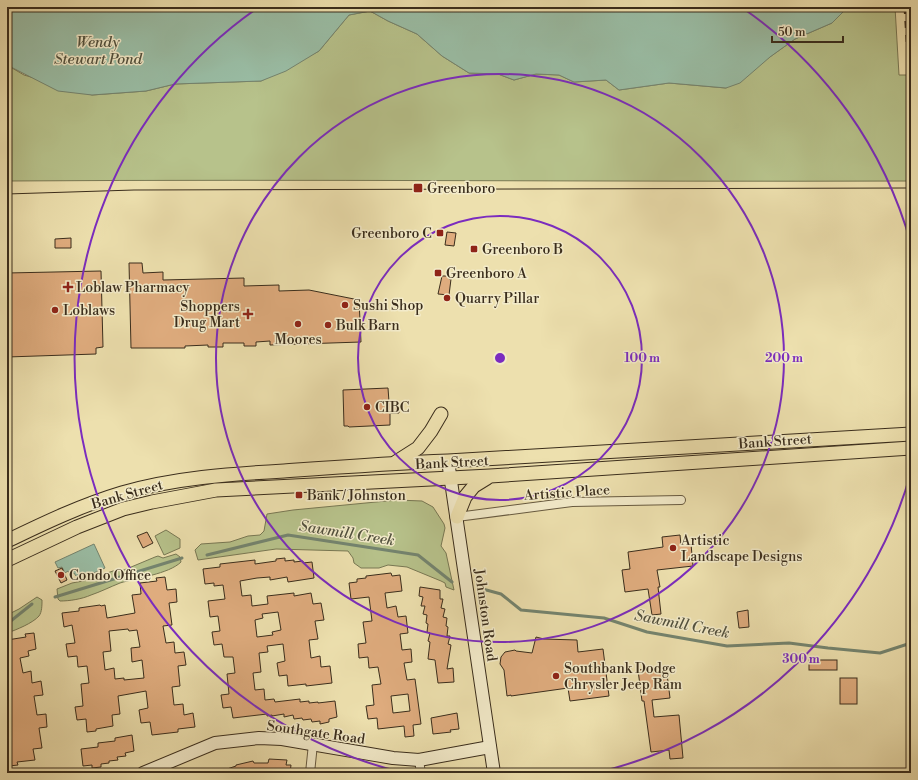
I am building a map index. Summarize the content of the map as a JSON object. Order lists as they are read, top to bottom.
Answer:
{
  "streets": {
    "main road": ["Bank Street"],
    "street": ["Artistic Place", "Johnston Road", "Southgate Road"]
  },
  "crossings": [
    ["Bank Street", "Johnston Road"],
    ["Artistic Place", "Johnston Road"],
    ["Johnston Road", "Southgate Road"]
  ],
  "water": ["Wendy Stewart Pond", "Sawmill Creek"],
  "places": {
    "transit": [
      "Greenboro",
      "Greenboro C",
      "Greenboro B",
      "Greenboro A",
      "Bank / Johnston"
    ],
    "health": ["Loblaw Pharmacy", "Shoppers Drug Mart"],
    "other": [
      "Quarry Pillar",
      "Sushi Shop",
      "Loblaws",
      "Moores",
      "Bulk Barn",
      "CIBC",
      "Artistic Landscape Designs",
      "Condo Office",
      "Southbank Dodge Chrysler Jeep Ram"
    ]
  },
  "scale_bar": "50 m",
  "rings": ["100 m", "200 m", "300 m"]
}
